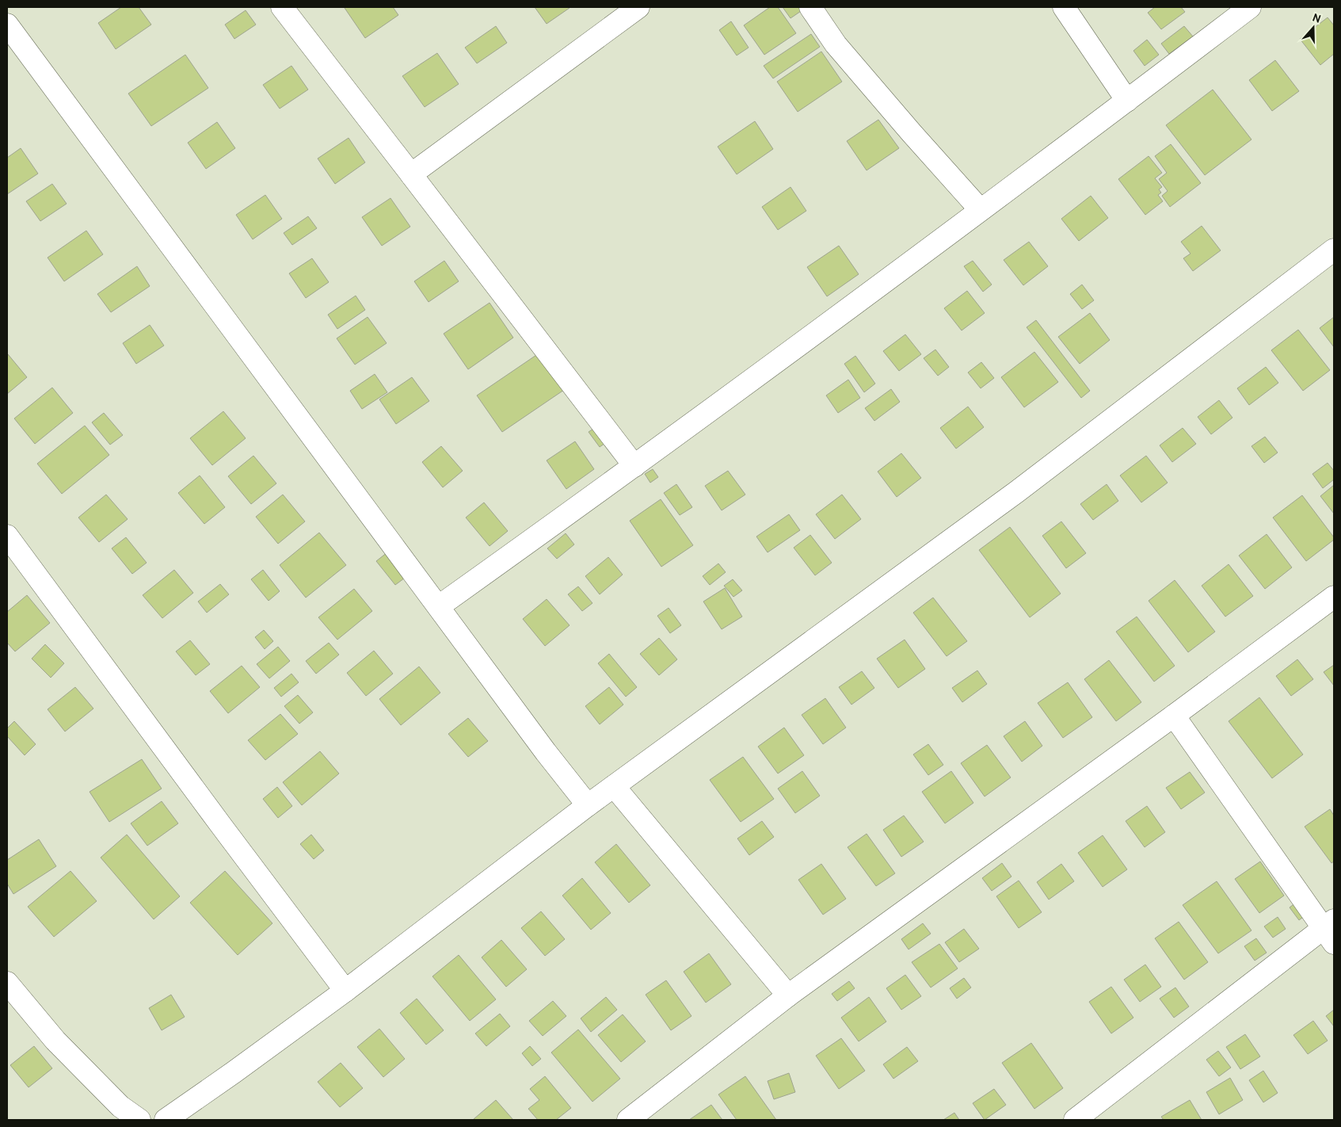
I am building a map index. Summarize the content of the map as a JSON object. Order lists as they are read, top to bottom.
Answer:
{
  "north": "top"
}
